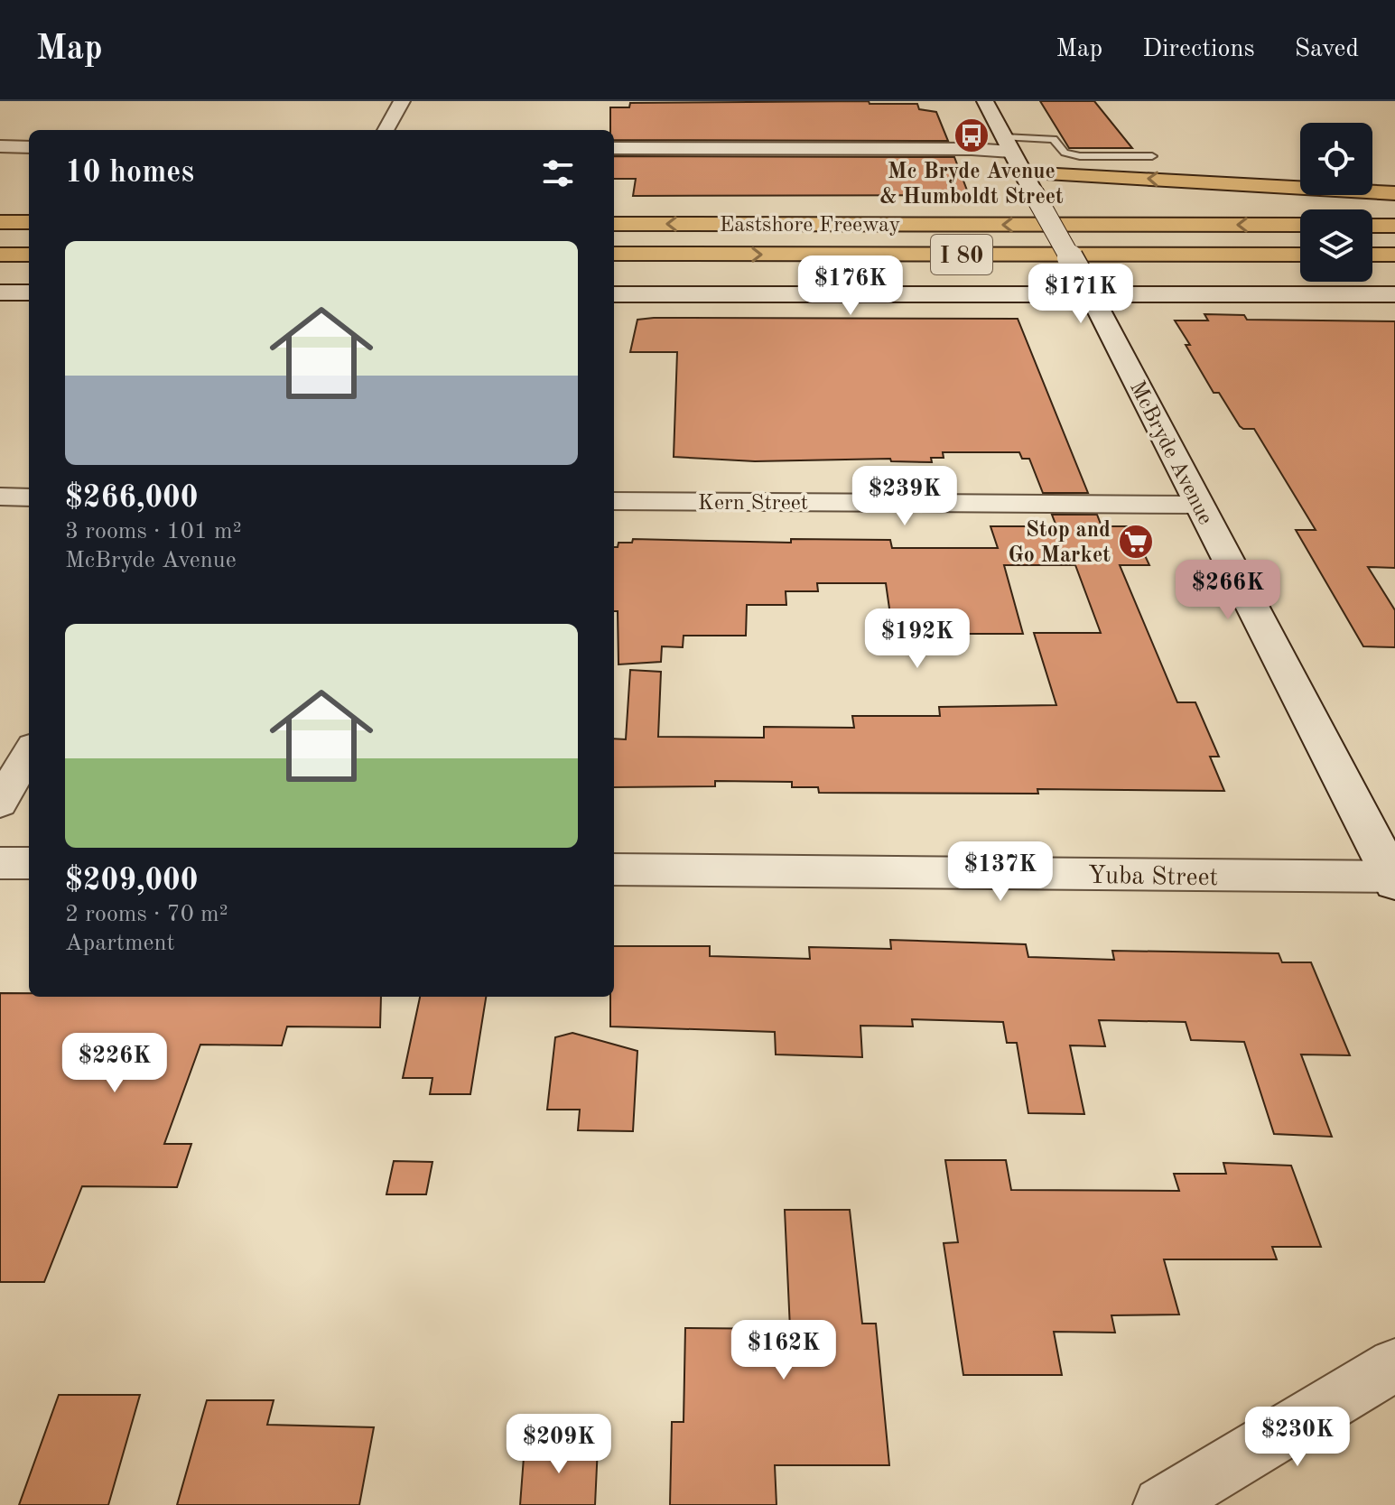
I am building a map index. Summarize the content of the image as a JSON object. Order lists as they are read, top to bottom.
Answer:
{
  "streets": {
    "highway": ["Eastshore Freeway", "I 80"],
    "main road": ["McBryde Avenue"],
    "street": ["Kern Street", "Yuba Street"]
  },
  "crossings": [
    ["McBryde Avenue", "Kern Street"],
    ["McBryde Avenue", "Yuba Street"]
  ],
  "places": {
    "bus stop": ["Mc Bryde Avenue & Humboldt Street"],
    "supermarket": ["Stop and Go Market"]
  },
  "page": {
    "header": "Map",
    "nav": ["Map", "Directions", "Saved"],
    "heading": "10 homes",
    "list": [
      {
        "name": "$266,000",
        "note": "3 rooms · 101 m² · McBryde Avenue"
      },
      {
        "name": "$209,000",
        "note": "2 rooms · 70 m² · Apartment"
      }
    ],
    "price": [
      "$176K",
      "$171K",
      "$239K",
      "$266K",
      "$192K",
      "$137K",
      "$226K",
      "$162K",
      "$230K",
      "$209K"
    ]
  }
}
